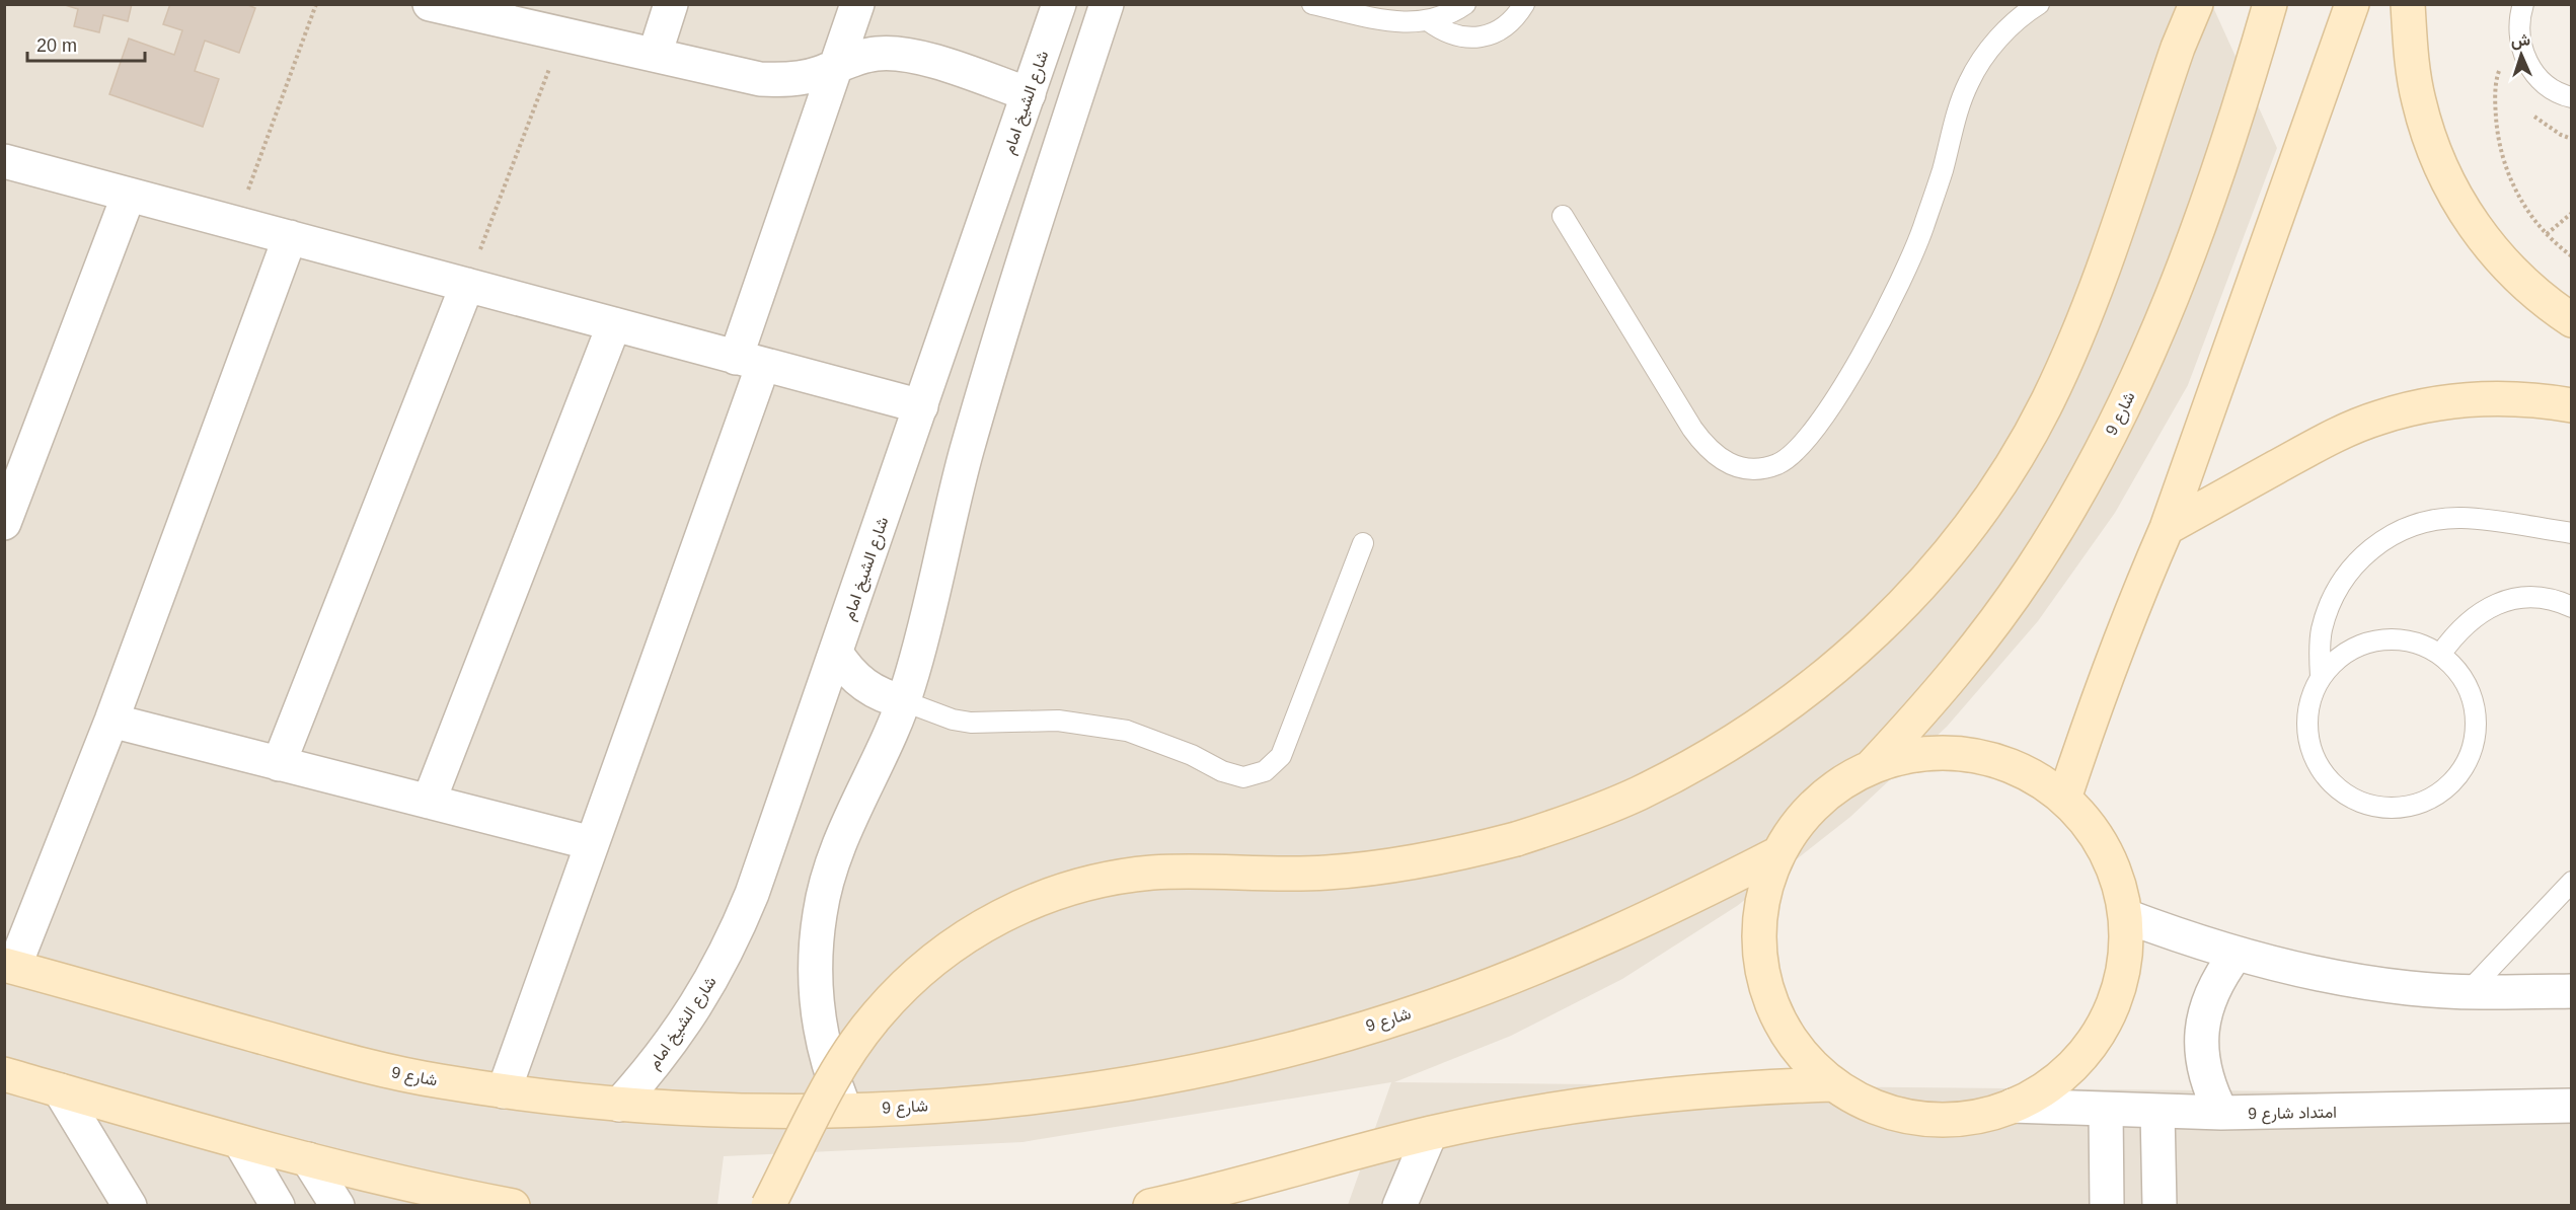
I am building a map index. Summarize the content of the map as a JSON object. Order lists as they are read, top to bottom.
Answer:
{
  "streets": {
    "main road": ["شارع 9"],
    "street": ["شارع الشيخ امام", "امتداد شارع 9"]
  },
  "crossings": [
    ["شارع الشيخ امام", "شارع 9"]
  ],
  "scale_bar": "20 m",
  "north": "top"
}
